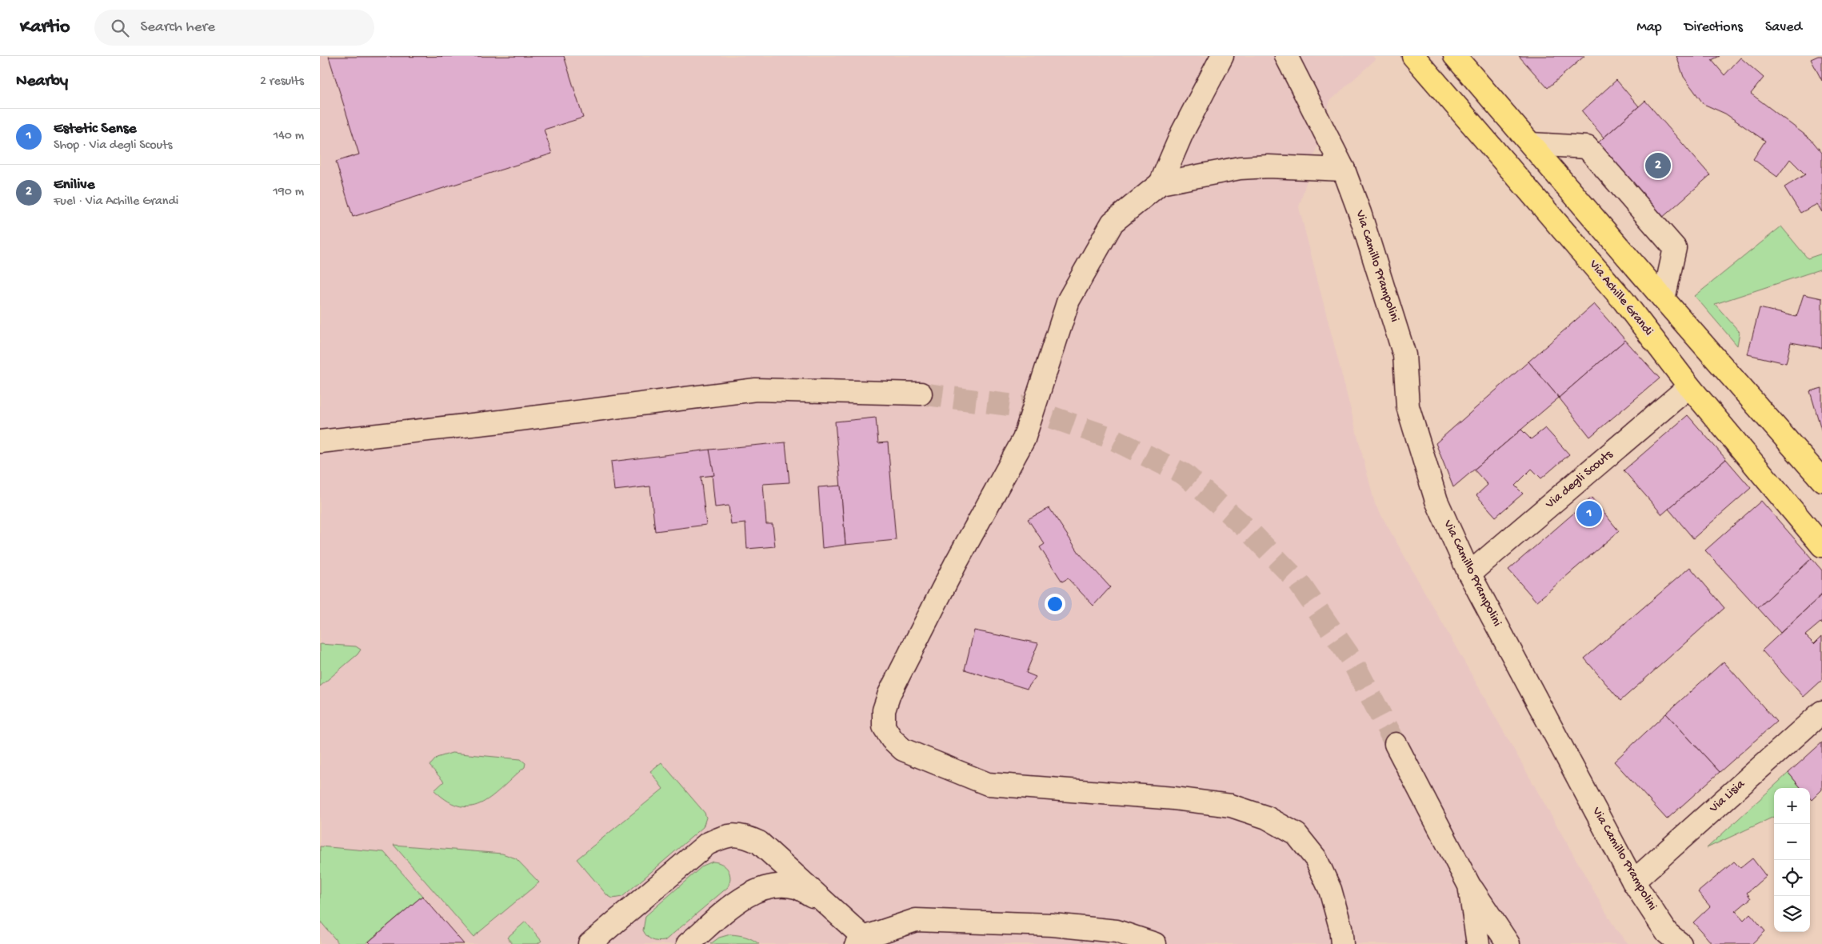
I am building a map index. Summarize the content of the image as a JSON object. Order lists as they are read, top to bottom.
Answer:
{
  "streets": {
    "main road": ["Via Achille Grandi"],
    "street": ["Via Camillo Prampolini", "Via degli Scouts", "Via Lisia"]
  },
  "crossings": [
    ["Via Camillo Prampolini", "Via degli Scouts"],
    ["Via Camillo Prampolini", "Via Lisia"],
    ["Via Achille Grandi", "Via degli Scouts"]
  ],
  "page": {
    "header": "Kartio",
    "search": "Search here",
    "nav": ["Map", "Directions", "Saved"],
    "heading": ["Nearby", "2 results"],
    "list": [
      {
        "mark": "1",
        "name": "Estetic Sense",
        "note": "Shop · Via degli Scouts",
        "value": "140 m"
      },
      {
        "mark": "2",
        "name": "Enilive",
        "note": "Fuel · Via Achille Grandi",
        "value": "190 m"
      }
    ],
    "pins": ["2", "1"],
    "map_buttons": ["+", "−"]
  }
}
